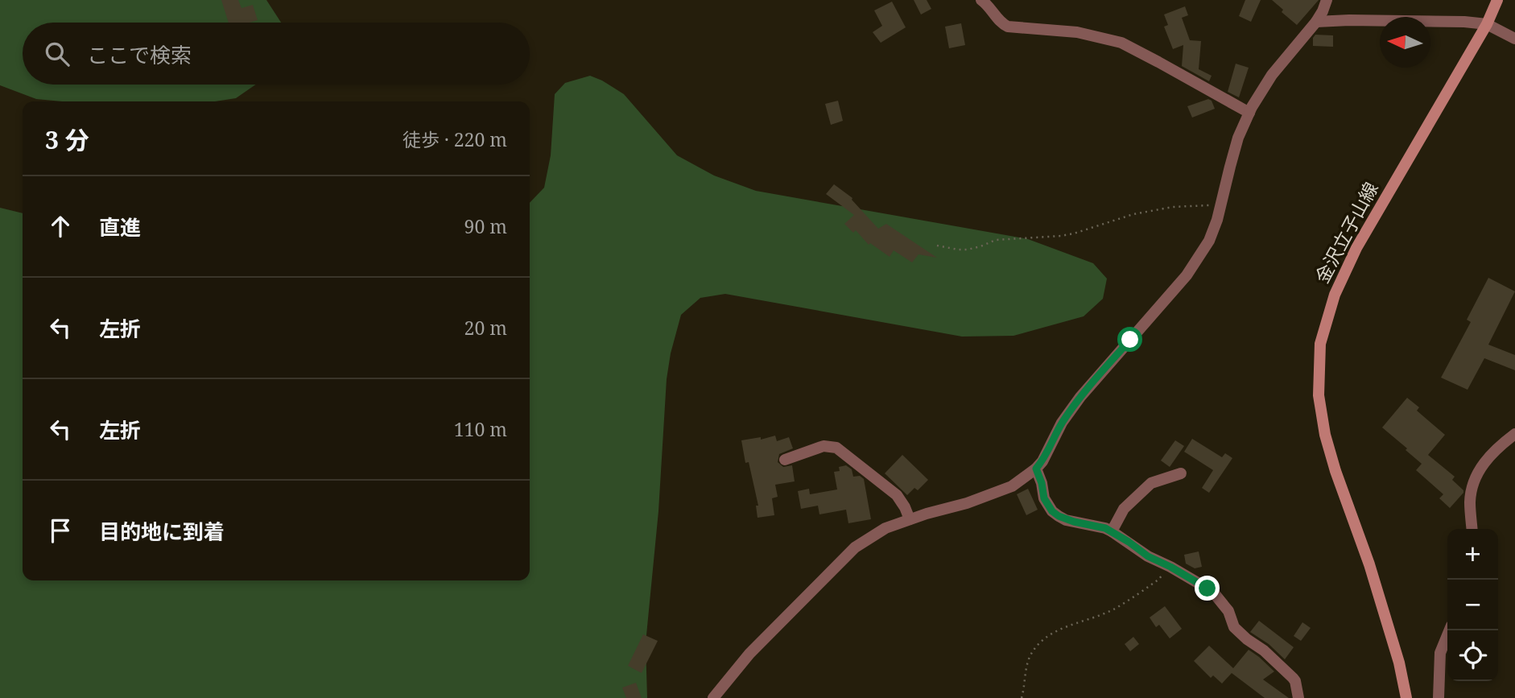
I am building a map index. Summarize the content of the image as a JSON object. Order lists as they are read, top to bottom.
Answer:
{
  "streets": {
    "street": ["金沢立子山線"]
  },
  "north": "left",
  "page": {
    "search": "ここで検索",
    "heading": ["3 分", "徒歩 · 220 m"],
    "list": [
      ["直進", "90 m"],
      ["左折", "20 m"],
      ["左折", "110 m"],
      "目的地に到着"
    ],
    "map_buttons": ["+", "−"]
  }
}
